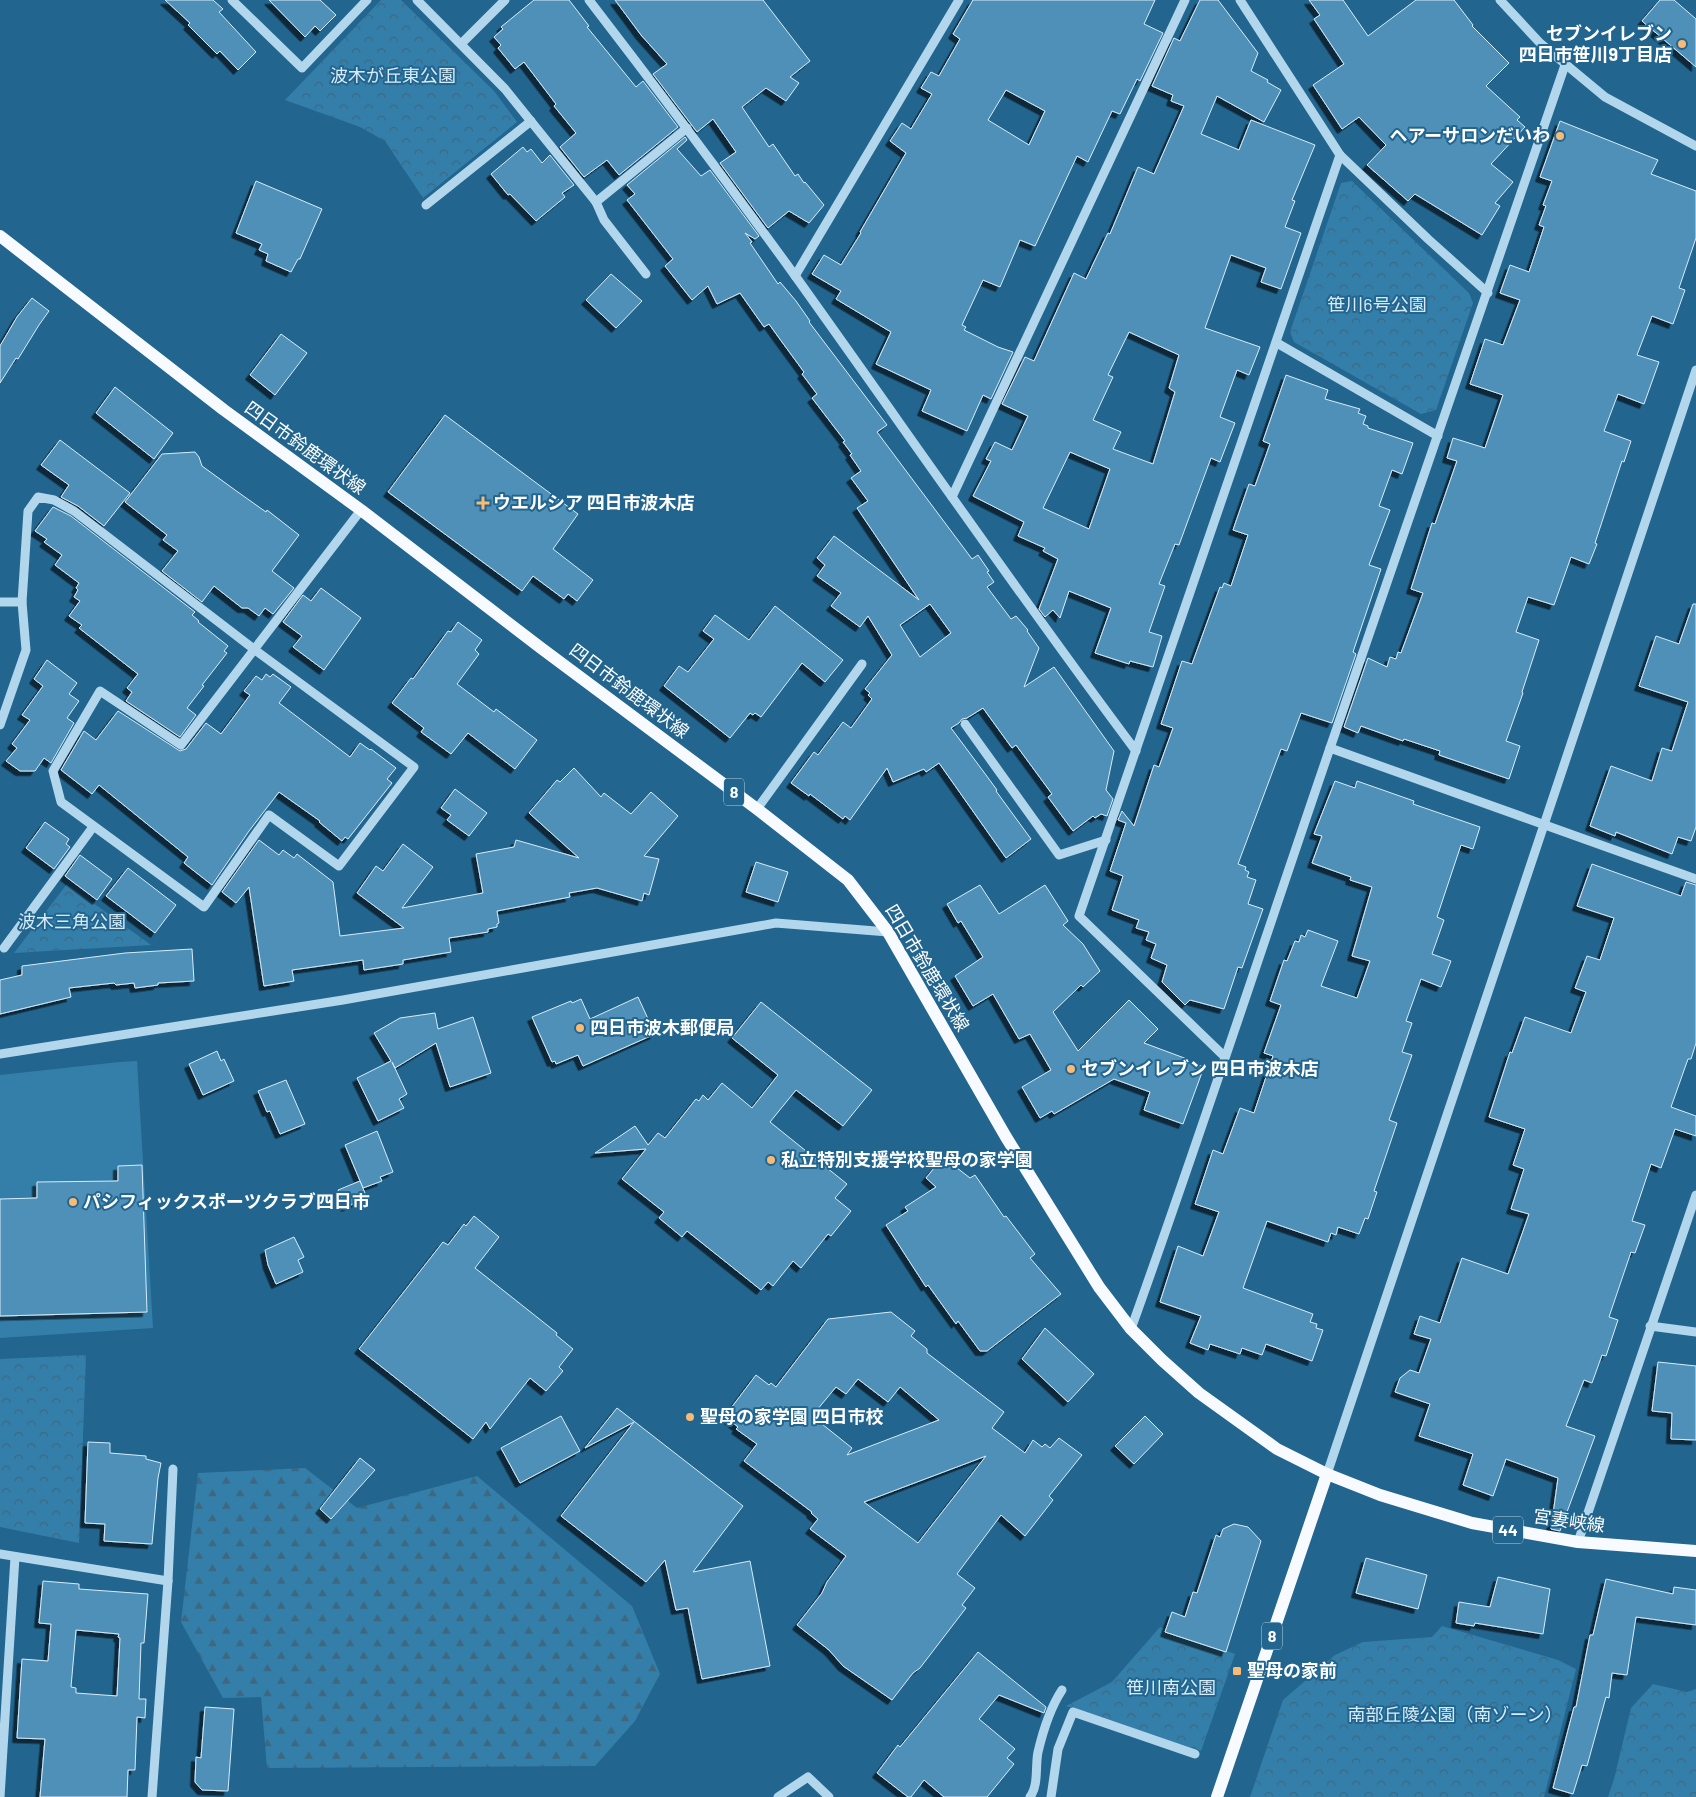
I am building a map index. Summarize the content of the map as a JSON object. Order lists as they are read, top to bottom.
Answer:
{
  "streets": {
    "main road": [
      "四日市鈴鹿環状線",
      "8",
      "宮妻峡線",
      "44"
    ]
  },
  "crossings": [
    ["四日市鈴鹿環状線", "8"],
    ["四日市鈴鹿環状線", "宮妻峡線"],
    ["8", "宮妻峡線"]
  ],
  "parks": [
    "波木が丘東公園",
    "笹川6号公園",
    "波木三角公園",
    "笹川南公園",
    "南部丘陵公園（南ゾーン）"
  ],
  "places": {
    "other": [
      "セブンイレブン 四日市笹川9丁目店",
      "ヘアーサロンだいわ",
      "四日市波木郵便局",
      "セブンイレブン 四日市波木店",
      "私立特別支援学校聖母の家学園",
      "パシフィックスポーツクラブ四日市",
      "聖母の家学園 四日市校"
    ],
    "health": ["ウエルシア 四日市波木店"],
    "transit": ["聖母の家前"]
  }
}
